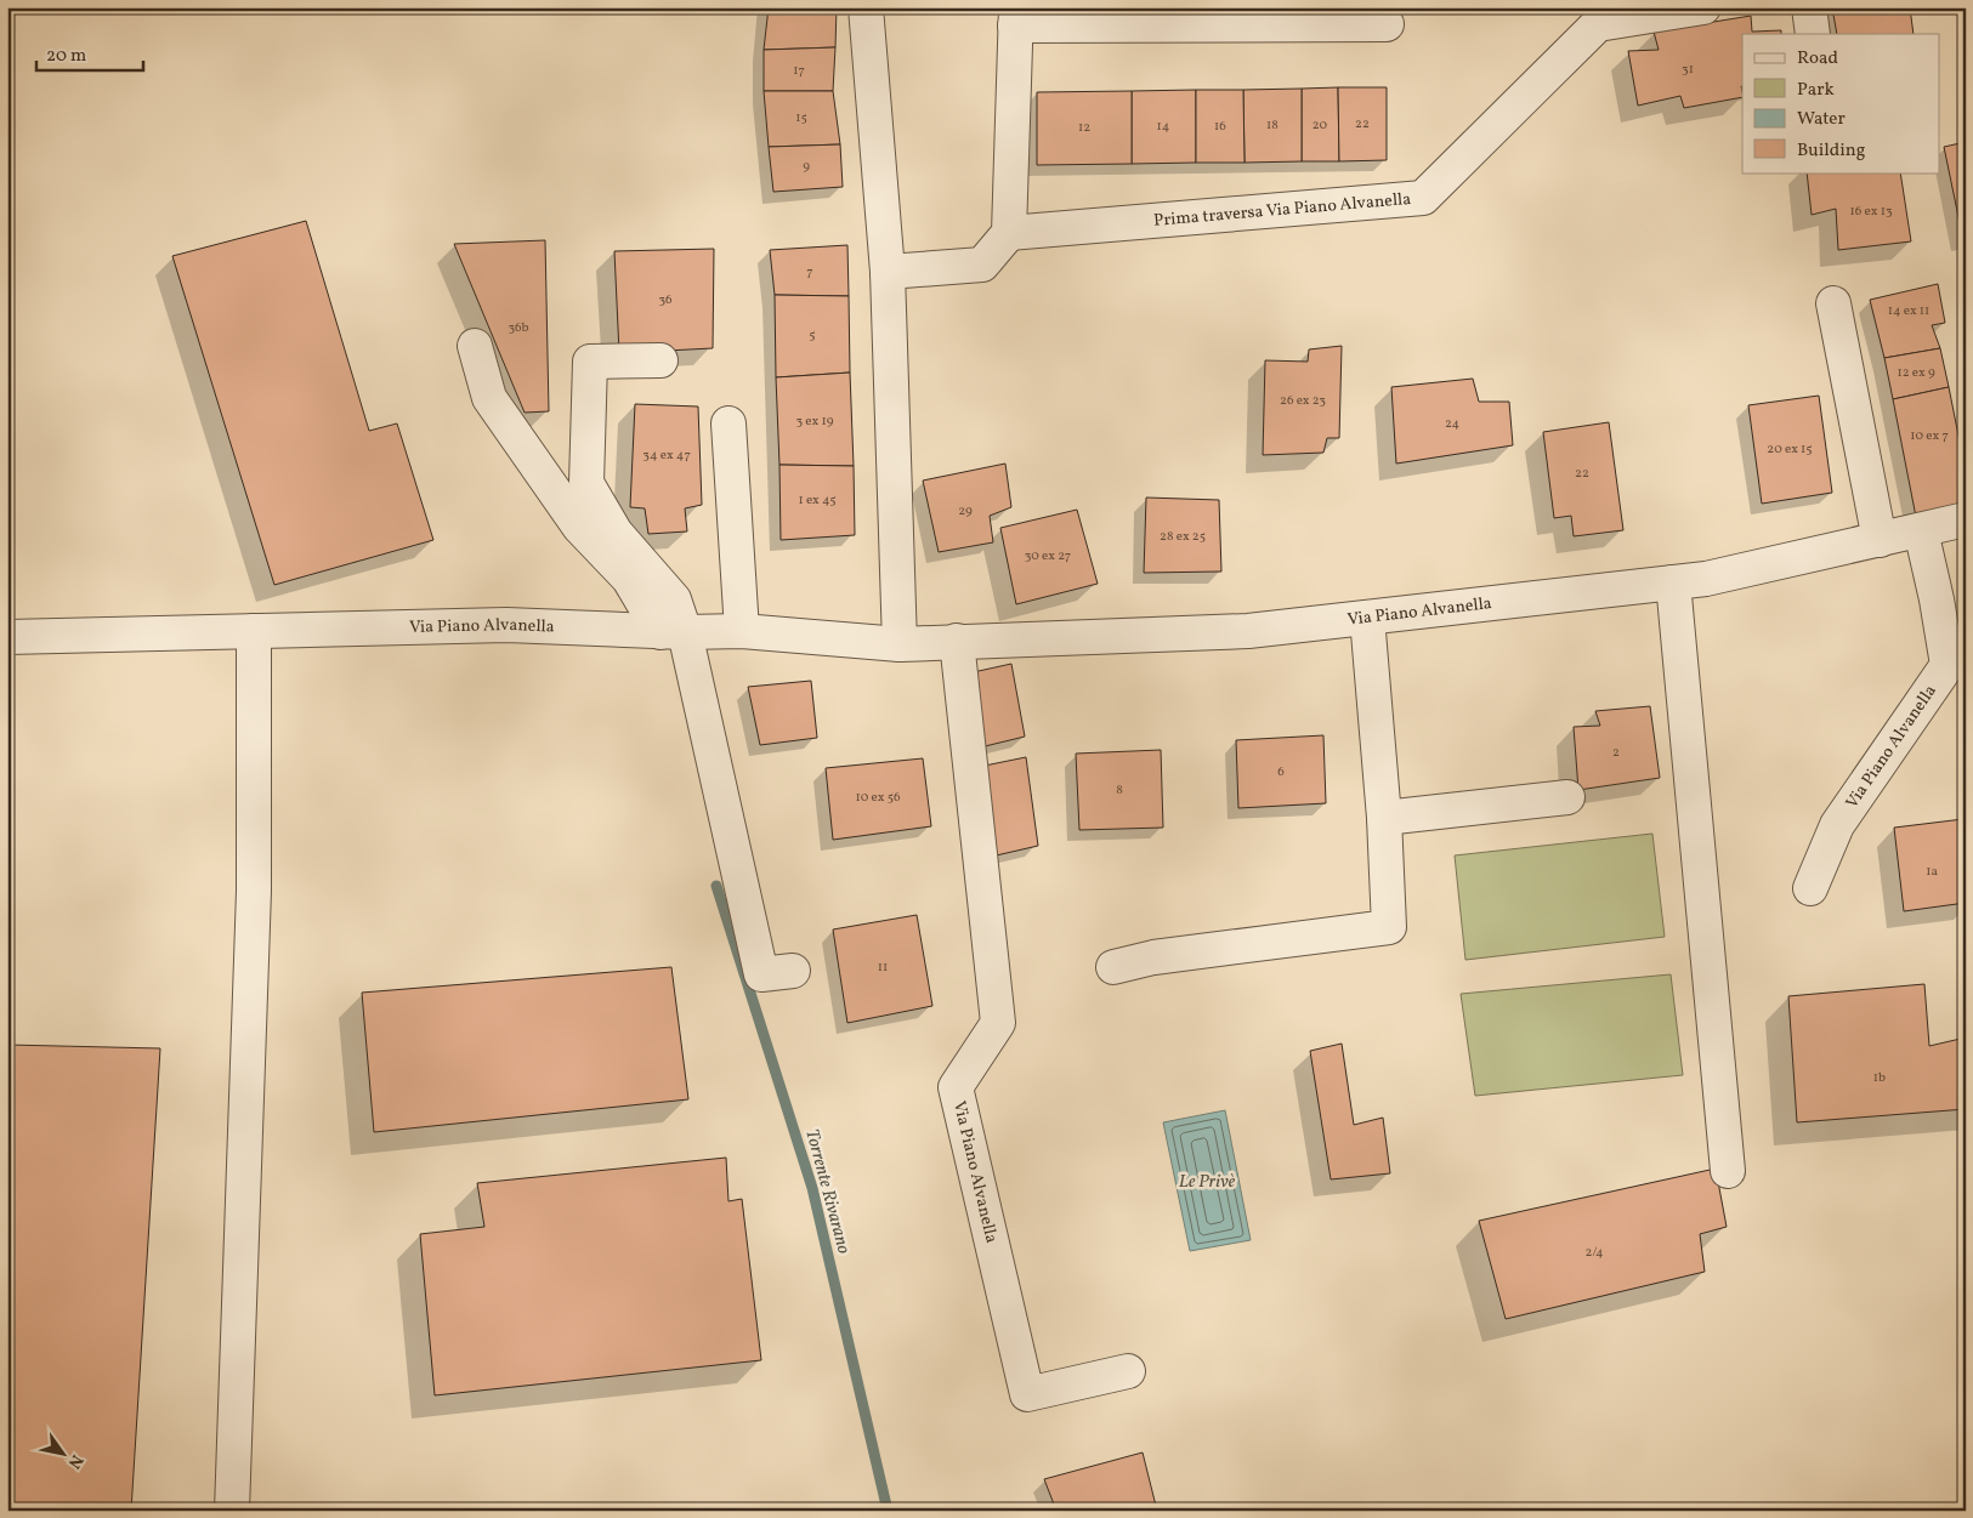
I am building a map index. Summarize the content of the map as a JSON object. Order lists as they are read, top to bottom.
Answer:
{
  "streets": {
    "street": ["Prima traversa Via Piano Alvanella", "Via Piano Alvanella"]
  },
  "water": ["Le Privè", "Torrente Rivarano"],
  "house_numbers": [
    "31",
    "17",
    "15",
    "22",
    "18",
    "20",
    "14",
    "16",
    "12",
    "9",
    "16 ex 13",
    "7",
    "36",
    "14 ex 11",
    "36b",
    "5",
    "12 ex 9",
    "26 ex 23",
    "3 ex 19",
    "24",
    "10 ex 7",
    "20 ex 15",
    "34 ex 47",
    "22",
    "1 ex 45",
    "29",
    "28 ex 25",
    "30 ex 27",
    "2",
    "6",
    "8",
    "10 ex 56",
    "1a",
    "11",
    "1b",
    "2/4"
  ],
  "legend": [
    "Road",
    "Park",
    "Water",
    "Building"
  ],
  "scale_bar": "20 m",
  "north": "bottom right"
}
